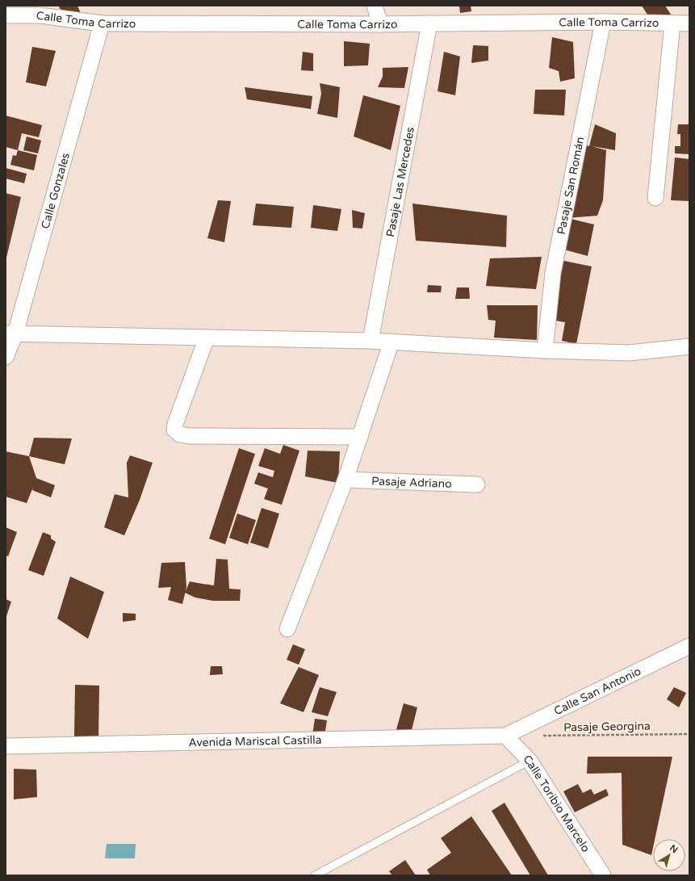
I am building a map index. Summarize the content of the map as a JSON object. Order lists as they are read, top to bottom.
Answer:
{
  "streets": {
    "street": [
      "Calle Toma Carrizo",
      "Pasaje Las Mercedes",
      "Pasaje San Román",
      "Calle Gonzales",
      "Pasaje Adriano",
      "Calle San Antonio",
      "Avenida Mariscal Castilla",
      "Calle Toribio Marcelo"
    ],
    "path": ["Pasaje Georgina"]
  },
  "crossings": [
    ["Calle Toma Carrizo", "Pasaje Las Mercedes"],
    ["Calle Toma Carrizo", "Pasaje San Román"],
    ["Calle Toma Carrizo", "Calle Gonzales"],
    ["Calle San Antonio", "Avenida Mariscal Castilla"],
    ["Calle San Antonio", "Calle Toribio Marcelo"],
    ["Avenida Mariscal Castilla", "Calle Toribio Marcelo"]
  ],
  "north": "top right"
}
